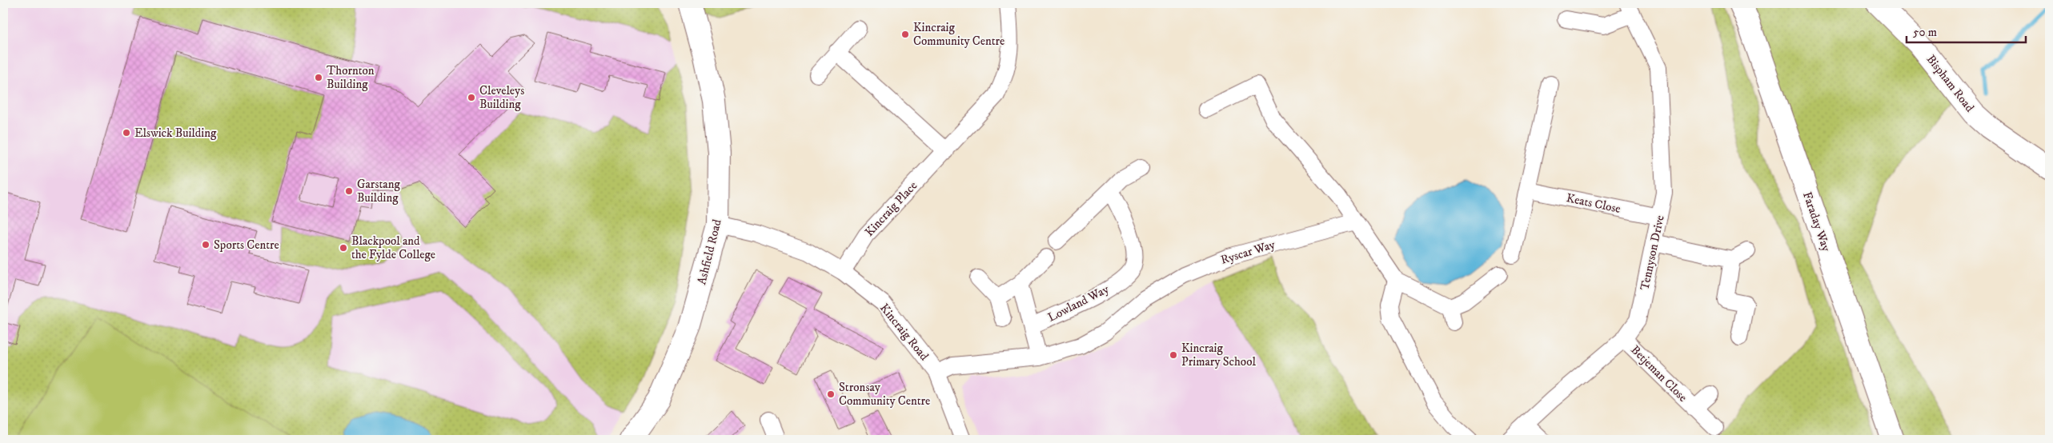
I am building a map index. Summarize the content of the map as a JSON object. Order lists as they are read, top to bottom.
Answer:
{
  "streets": {
    "street": [
      "Bispham Road",
      "Keats Close",
      "Kincraig Place",
      "Faraday Way",
      "Ashfield Road",
      "Ryscar Way",
      "Tennyson Drive",
      "Lowland Way",
      "Kincraig Road",
      "Betjeman Close"
    ]
  },
  "crossings": [
    ["Keats Close", "Tennyson Drive"],
    ["Kincraig Place", "Kincraig Road"],
    ["Ashfield Road", "Kincraig Road"],
    ["Ryscar Way", "Lowland Way"],
    ["Ryscar Way", "Kincraig Road"],
    ["Tennyson Drive", "Betjeman Close"]
  ],
  "places": [
    "Kincraig Community Centre",
    "Thornton Building",
    "Cleveleys Building",
    "Elswick Building",
    "Garstang Building",
    "Sports Centre",
    "Blackpool and the Fylde College",
    "Kincraig Primary School",
    "Stronsay Community Centre"
  ],
  "scale_bar": "50 m"
}
